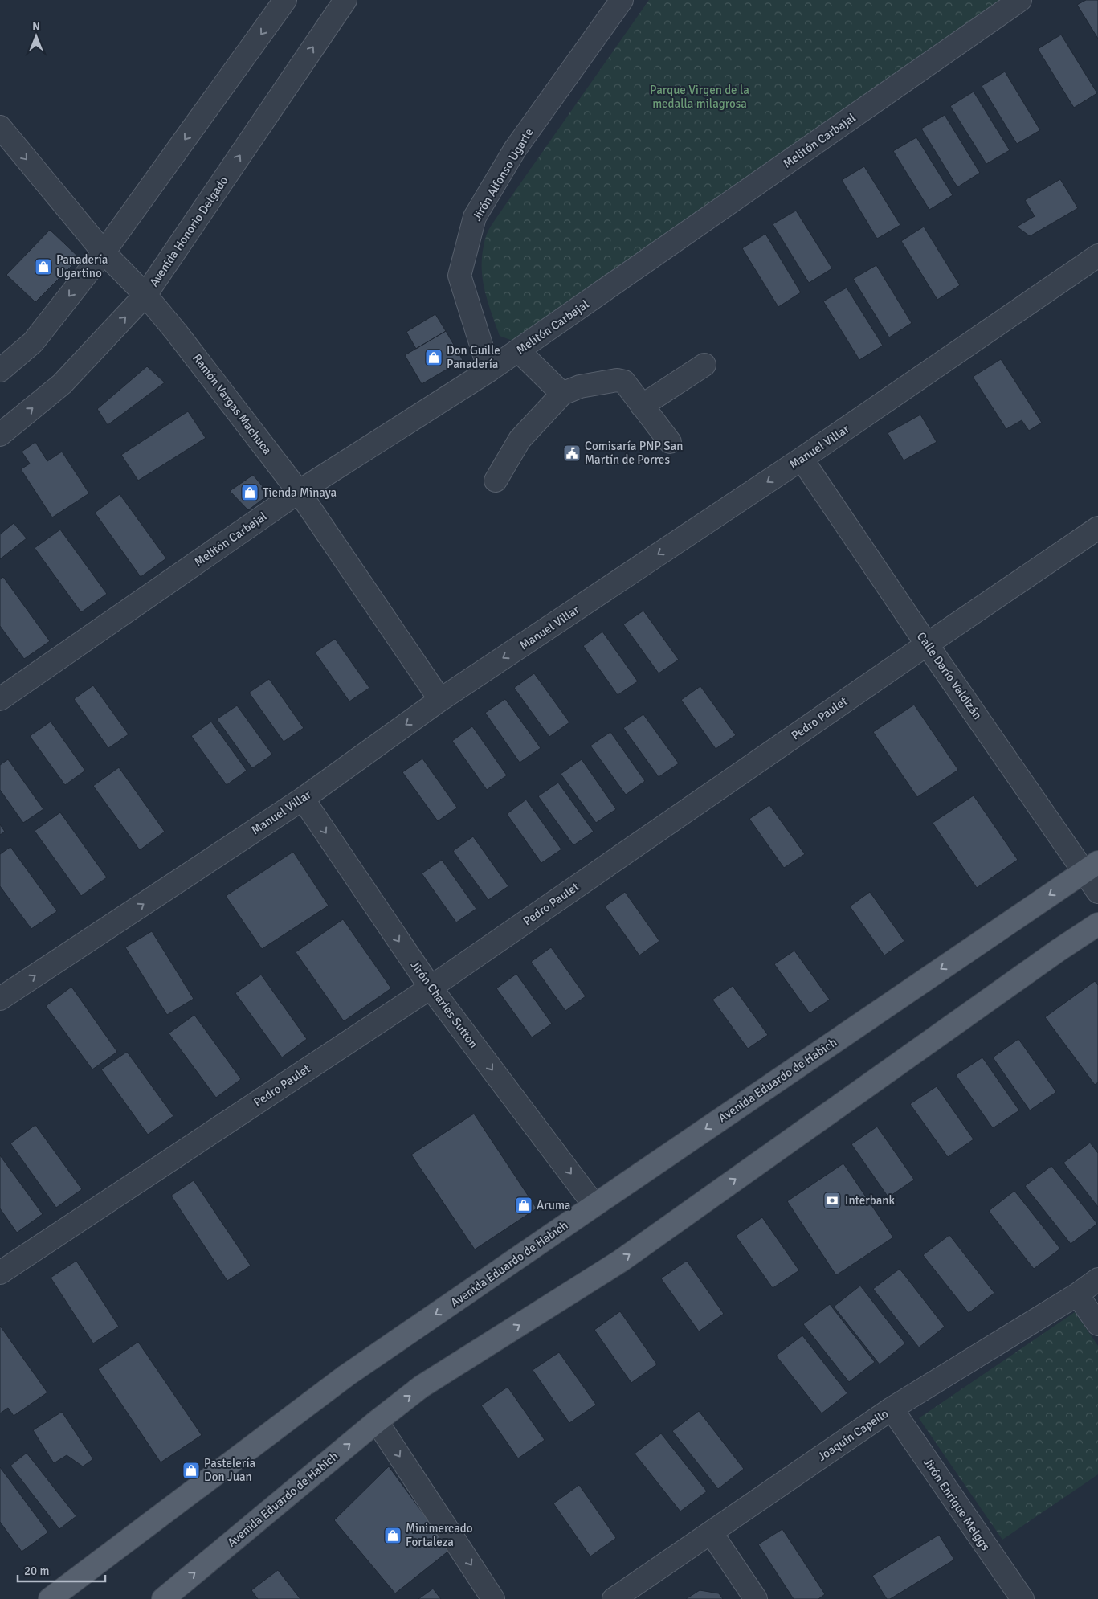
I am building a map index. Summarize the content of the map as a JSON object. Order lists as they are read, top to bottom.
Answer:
{
  "streets": {
    "main road": ["Avenida Eduardo de Habich"],
    "street": [
      "Melitón Carbajal",
      "Jirón Alfonso Ugarte",
      "Avenida Honorio Delgado",
      "Ramón Vargas Machuca",
      "Manuel Villar",
      "Calle Darío Valdizán",
      "Pedro Paulet",
      "Jirón Charles Sutton",
      "Joaquín Capello",
      "Jirón Enrique Meiggs"
    ]
  },
  "crossings": [
    ["Melitón Carbajal", "Jirón Alfonso Ugarte"],
    ["Melitón Carbajal", "Ramón Vargas Machuca"],
    ["Avenida Honorio Delgado", "Ramón Vargas Machuca"],
    ["Ramón Vargas Machuca", "Manuel Villar"],
    ["Manuel Villar", "Calle Darío Valdizán"],
    ["Manuel Villar", "Jirón Charles Sutton"],
    ["Calle Darío Valdizán", "Pedro Paulet"],
    ["Calle Darío Valdizán", "Avenida Eduardo de Habich"],
    ["Pedro Paulet", "Jirón Charles Sutton"],
    ["Jirón Charles Sutton", "Avenida Eduardo de Habich"],
    ["Joaquín Capello", "Jirón Enrique Meiggs"]
  ],
  "one_way": ["Jirón Charles Sutton"],
  "parks": ["Parque Virgen de la medalla milagrosa"],
  "places": {
    "shop": [
      "Panadería Ugartino",
      "Don Guille Panadería",
      "Tienda Minaya",
      "Aruma",
      "Pastelería Don Juan",
      "Minimercado Fortaleza"
    ],
    "public building": ["Comisaría PNP San Martín de Porres"],
    "bank": ["Interbank"]
  },
  "scale_bar": "20 m",
  "north": "top"
}
